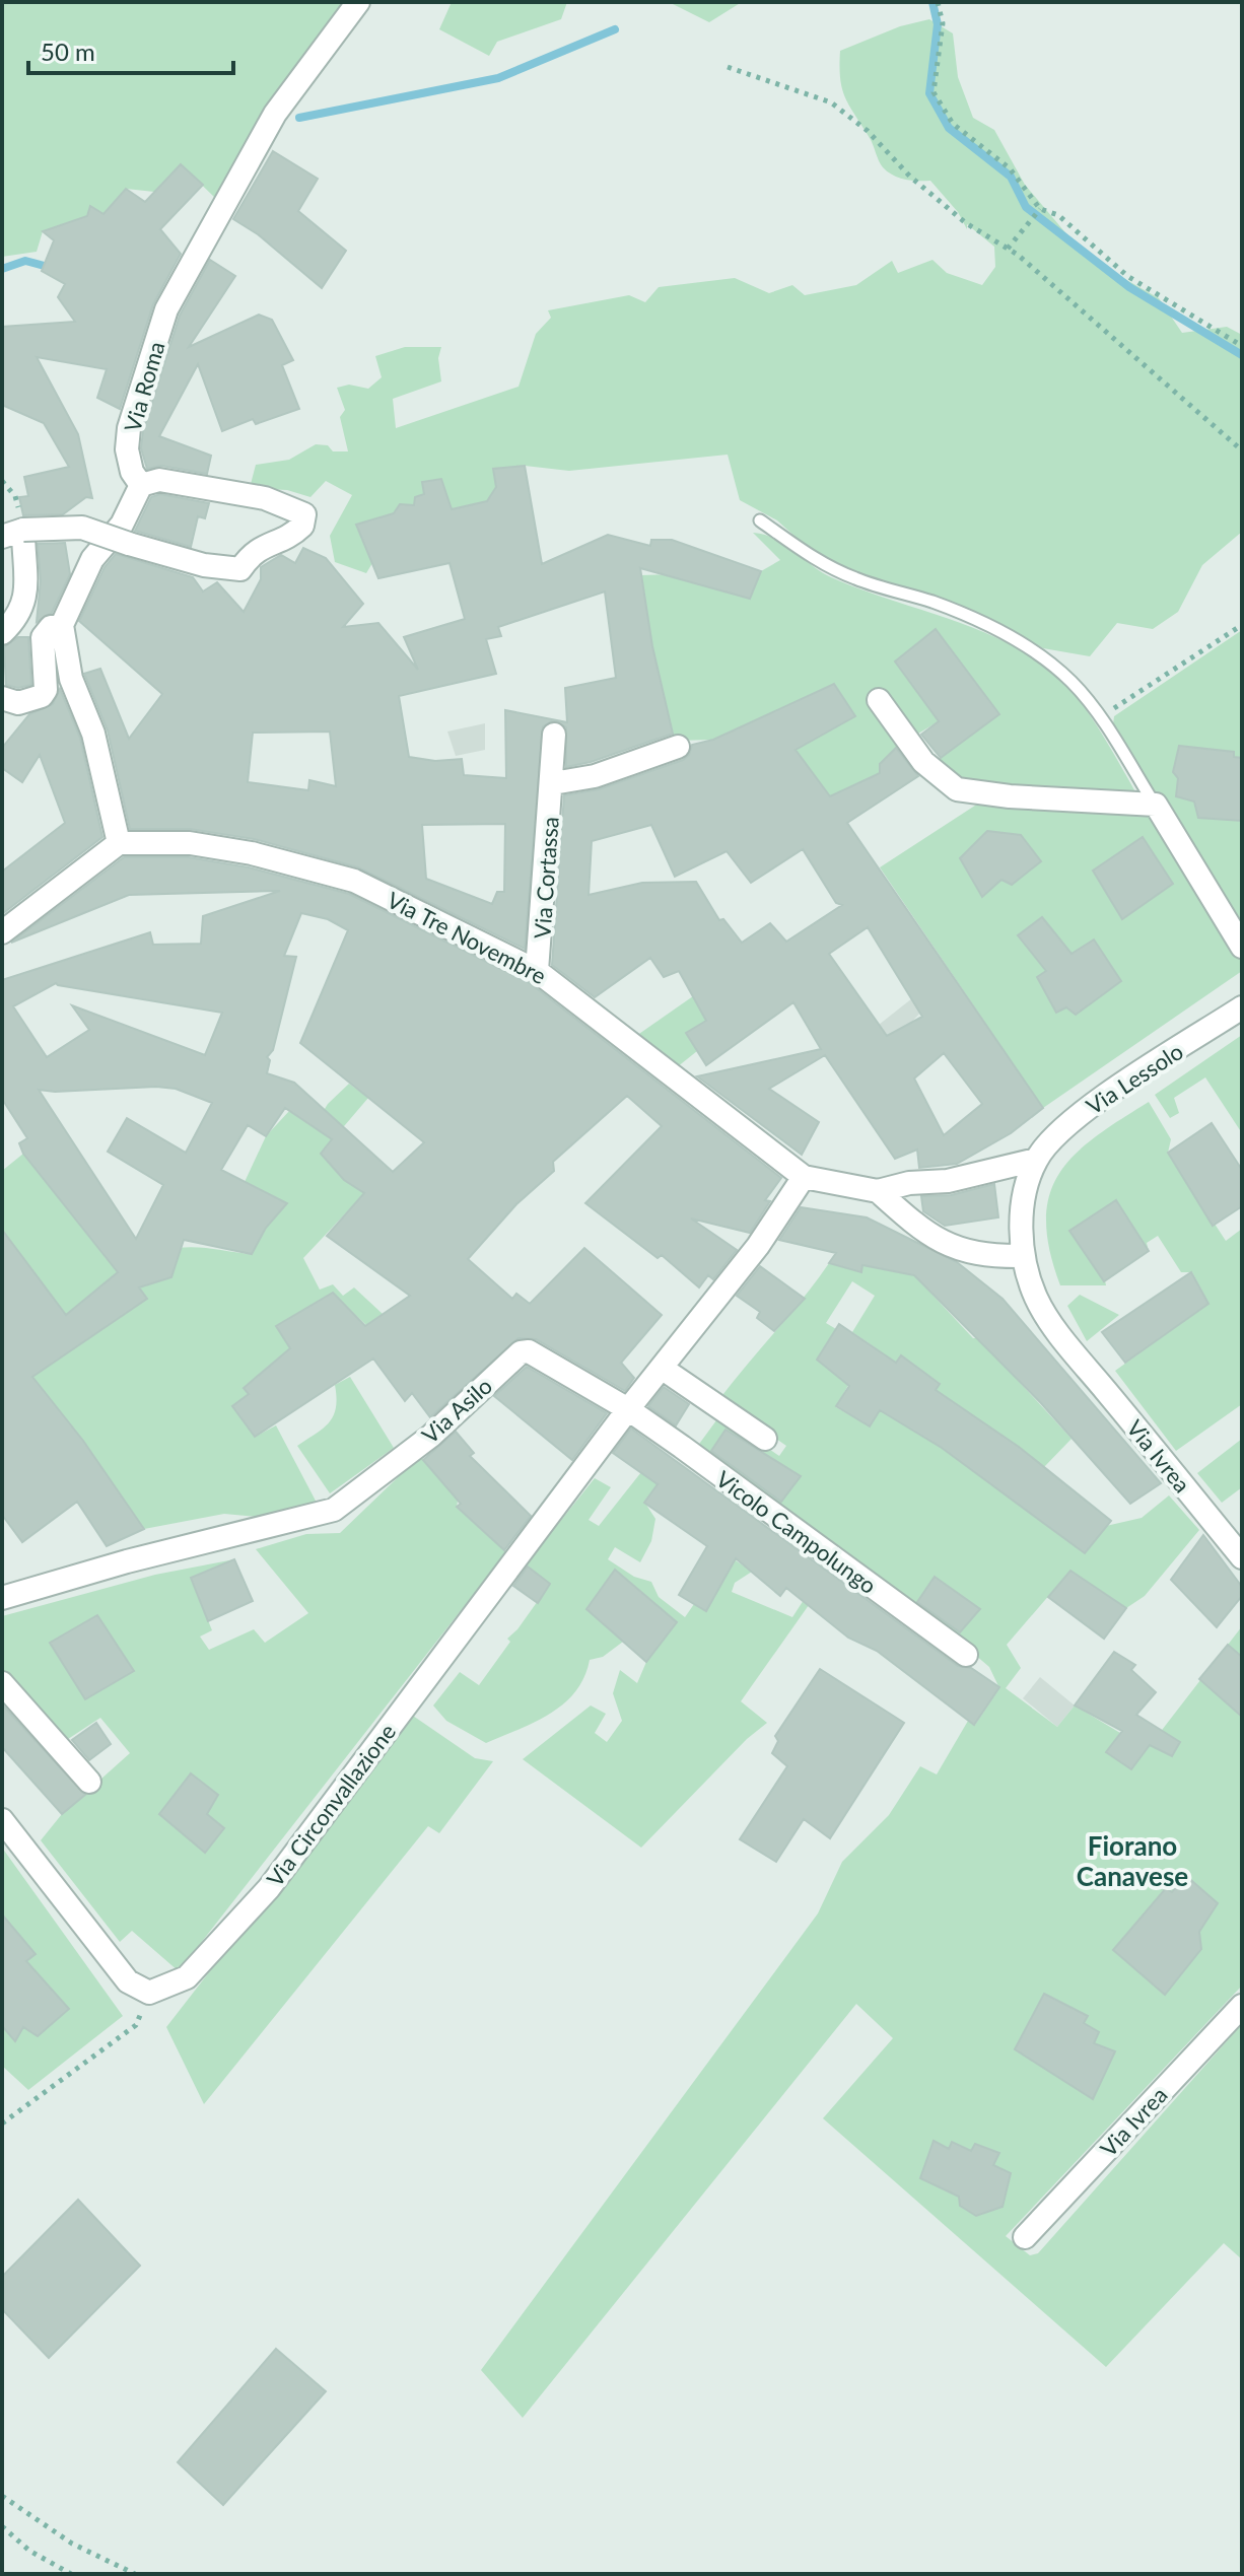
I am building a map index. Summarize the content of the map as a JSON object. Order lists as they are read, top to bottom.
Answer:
{
  "streets": {
    "street": [
      "Via Roma",
      "Via Cortassa",
      "Via Tre Novembre",
      "Via Lessolo",
      "Via Asilo",
      "Via Ivrea",
      "Vicolo Campolungo",
      "Via Circonvallazione"
    ]
  },
  "crossings": [
    ["Via Cortassa", "Via Tre Novembre"],
    ["Via Lessolo", "Via Ivrea"],
    ["Via Asilo", "Vicolo Campolungo"],
    ["Via Asilo", "Via Circonvallazione"],
    ["Vicolo Campolungo", "Via Circonvallazione"]
  ],
  "districts": ["Fiorano Canavese"],
  "scale_bar": "50 m"
}
